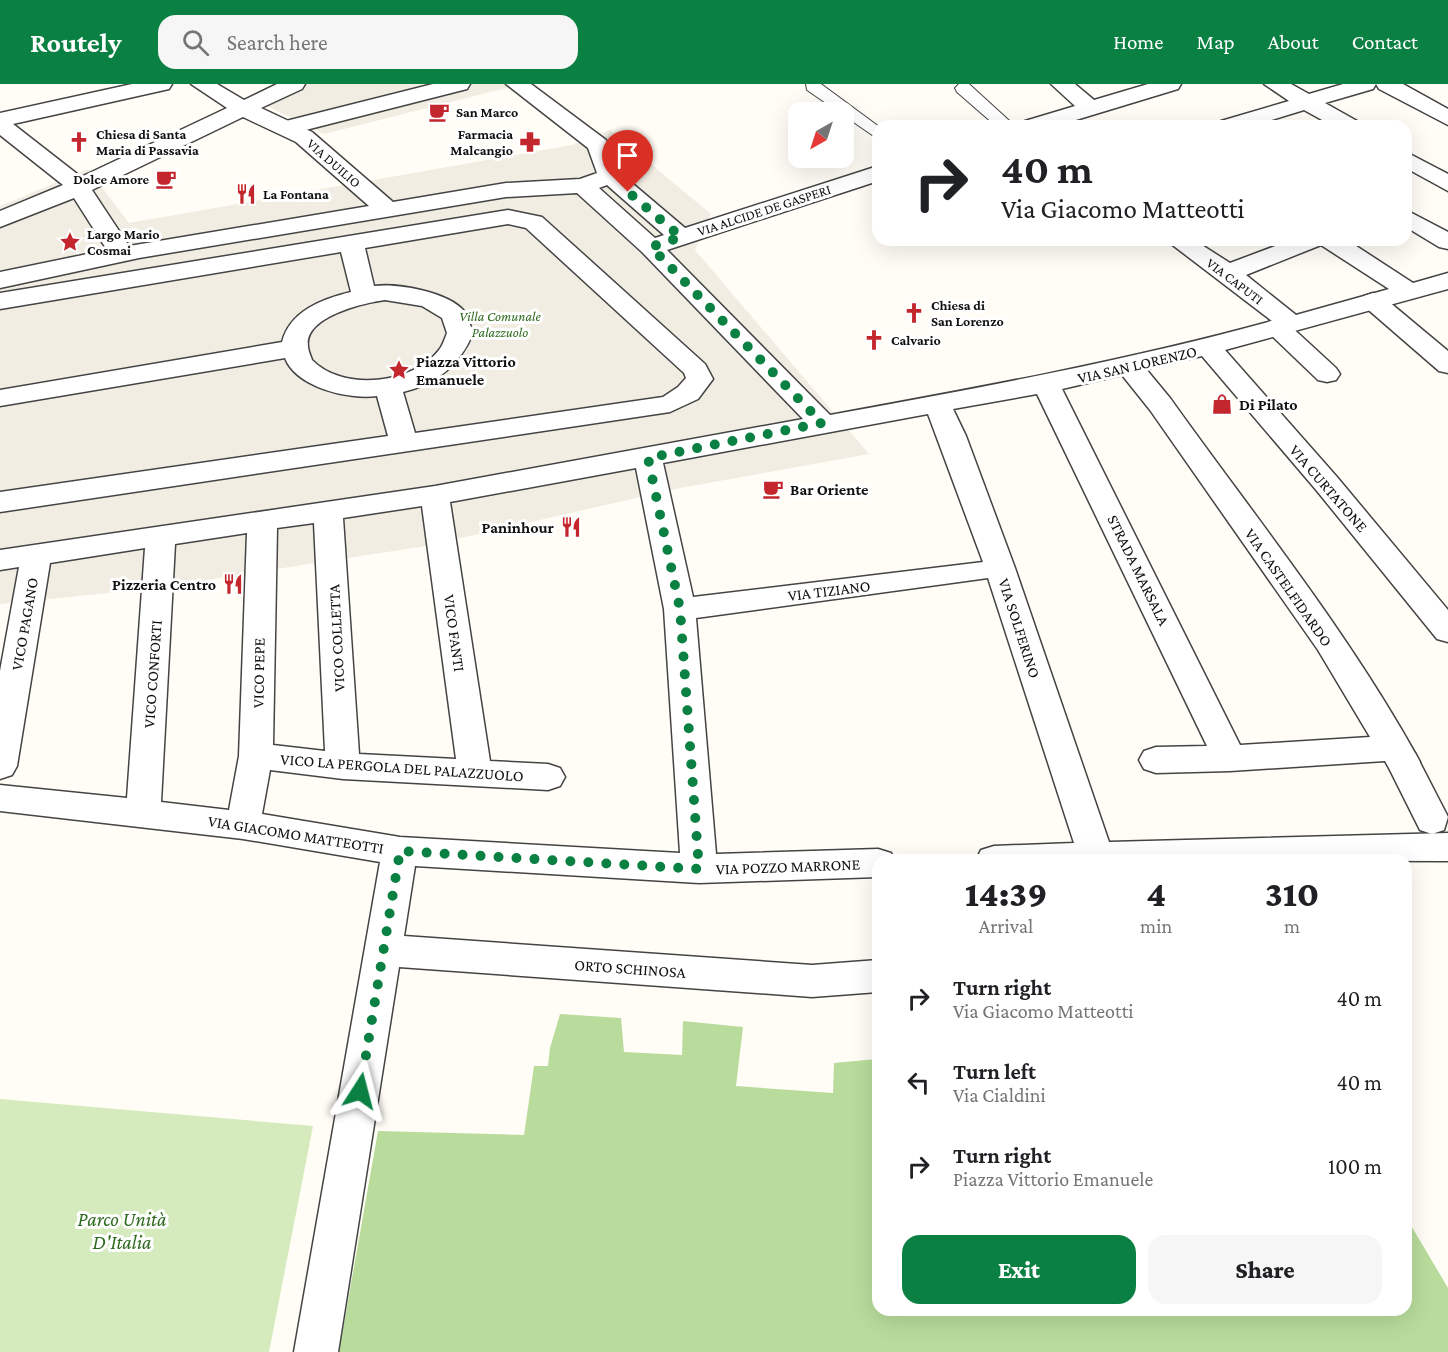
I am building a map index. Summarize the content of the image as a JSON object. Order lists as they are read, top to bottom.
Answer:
{
  "streets": {
    "street": [
      "VIA DUILIO",
      "VIA ALCIDE DE GASPERI",
      "VIA CAPUTI",
      "VIA SAN LORENZO",
      "VIA CURTATONE",
      "STRADA MARSALA",
      "VIA CASTELFIDARDO",
      "VIA TIZIANO",
      "VICO PAGANO",
      "VIA SOLFERINO",
      "VICO FANTI",
      "VICO COLLETTA",
      "VICO PEPE",
      "VICO CONFORTI",
      "VICO LA PERGOLA DEL PALAZZUOLO",
      "VIA GIACOMO MATTEOTTI",
      "VIA POZZO MARRONE",
      "ORTO SCHINOSA"
    ]
  },
  "crossings": [
    ["VIA CAPUTI", "VIA SAN LORENZO"],
    ["VIA SAN LORENZO", "VIA CURTATONE"],
    ["VIA SAN LORENZO", "STRADA MARSALA"],
    ["VIA SAN LORENZO", "VIA CASTELFIDARDO"],
    ["VIA SAN LORENZO", "VIA SOLFERINO"],
    ["VICO FANTI", "VICO LA PERGOLA DEL PALAZZUOLO"],
    ["VICO COLLETTA", "VICO LA PERGOLA DEL PALAZZUOLO"],
    ["VICO PEPE", "VICO LA PERGOLA DEL PALAZZUOLO"],
    ["VICO PEPE", "VIA GIACOMO MATTEOTTI"],
    ["VICO CONFORTI", "VIA GIACOMO MATTEOTTI"],
    ["VIA GIACOMO MATTEOTTI", "VIA POZZO MARRONE"]
  ],
  "parks": ["Villa Comunale Palazzuolo", "Parco Unità D'Italia"],
  "places": {
    "cafe": ["San Marco", "Dolce Amore", "Bar Oriente"],
    "church": ["Chiesa di Santa Maria di Passavia", "Chiesa di San Lorenzo", "Calvario"],
    "pharmacy": ["Farmacia Malcangio"],
    "restaurant": ["La Fontana", "Paninhour", "Pizzeria Centro"],
    "place": ["Largo Mario Cosmai", "Piazza Vittorio Emanuele"],
    "shop": ["Di Pilato"]
  },
  "north": "bottom left",
  "page": {
    "header": "Routely",
    "search": "Search here",
    "nav": [
      "Home",
      "Map",
      "About",
      "Contact"
    ],
    "turn": ["40 m", "Via Giacomo Matteotti"],
    "eta": [
      "14:39",
      "Arrival",
      "4",
      "min",
      "310",
      "m"
    ],
    "list": [
      {
        "name": "Turn right",
        "note": "Via Giacomo Matteotti",
        "value": "40 m"
      },
      {
        "name": "Turn left",
        "note": "Via Cialdini",
        "value": "40 m"
      },
      {
        "name": "Turn right",
        "note": "Piazza Vittorio Emanuele",
        "value": "100 m"
      }
    ],
    "buttons": ["Exit", "Share"]
  }
}
